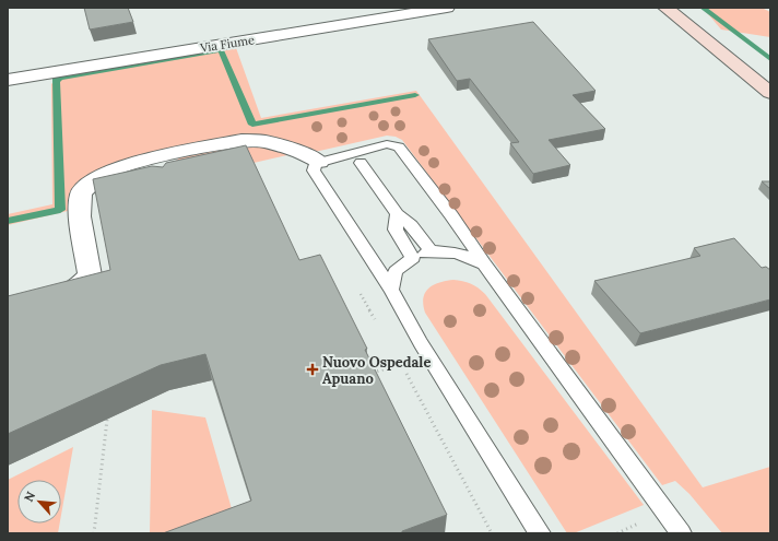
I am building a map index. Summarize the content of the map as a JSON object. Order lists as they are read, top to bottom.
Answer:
{
  "streets": {
    "street": ["Via Fiume"]
  },
  "places": {
    "health": ["Nuovo Ospedale Apuano"]
  },
  "north": "top left"
}
